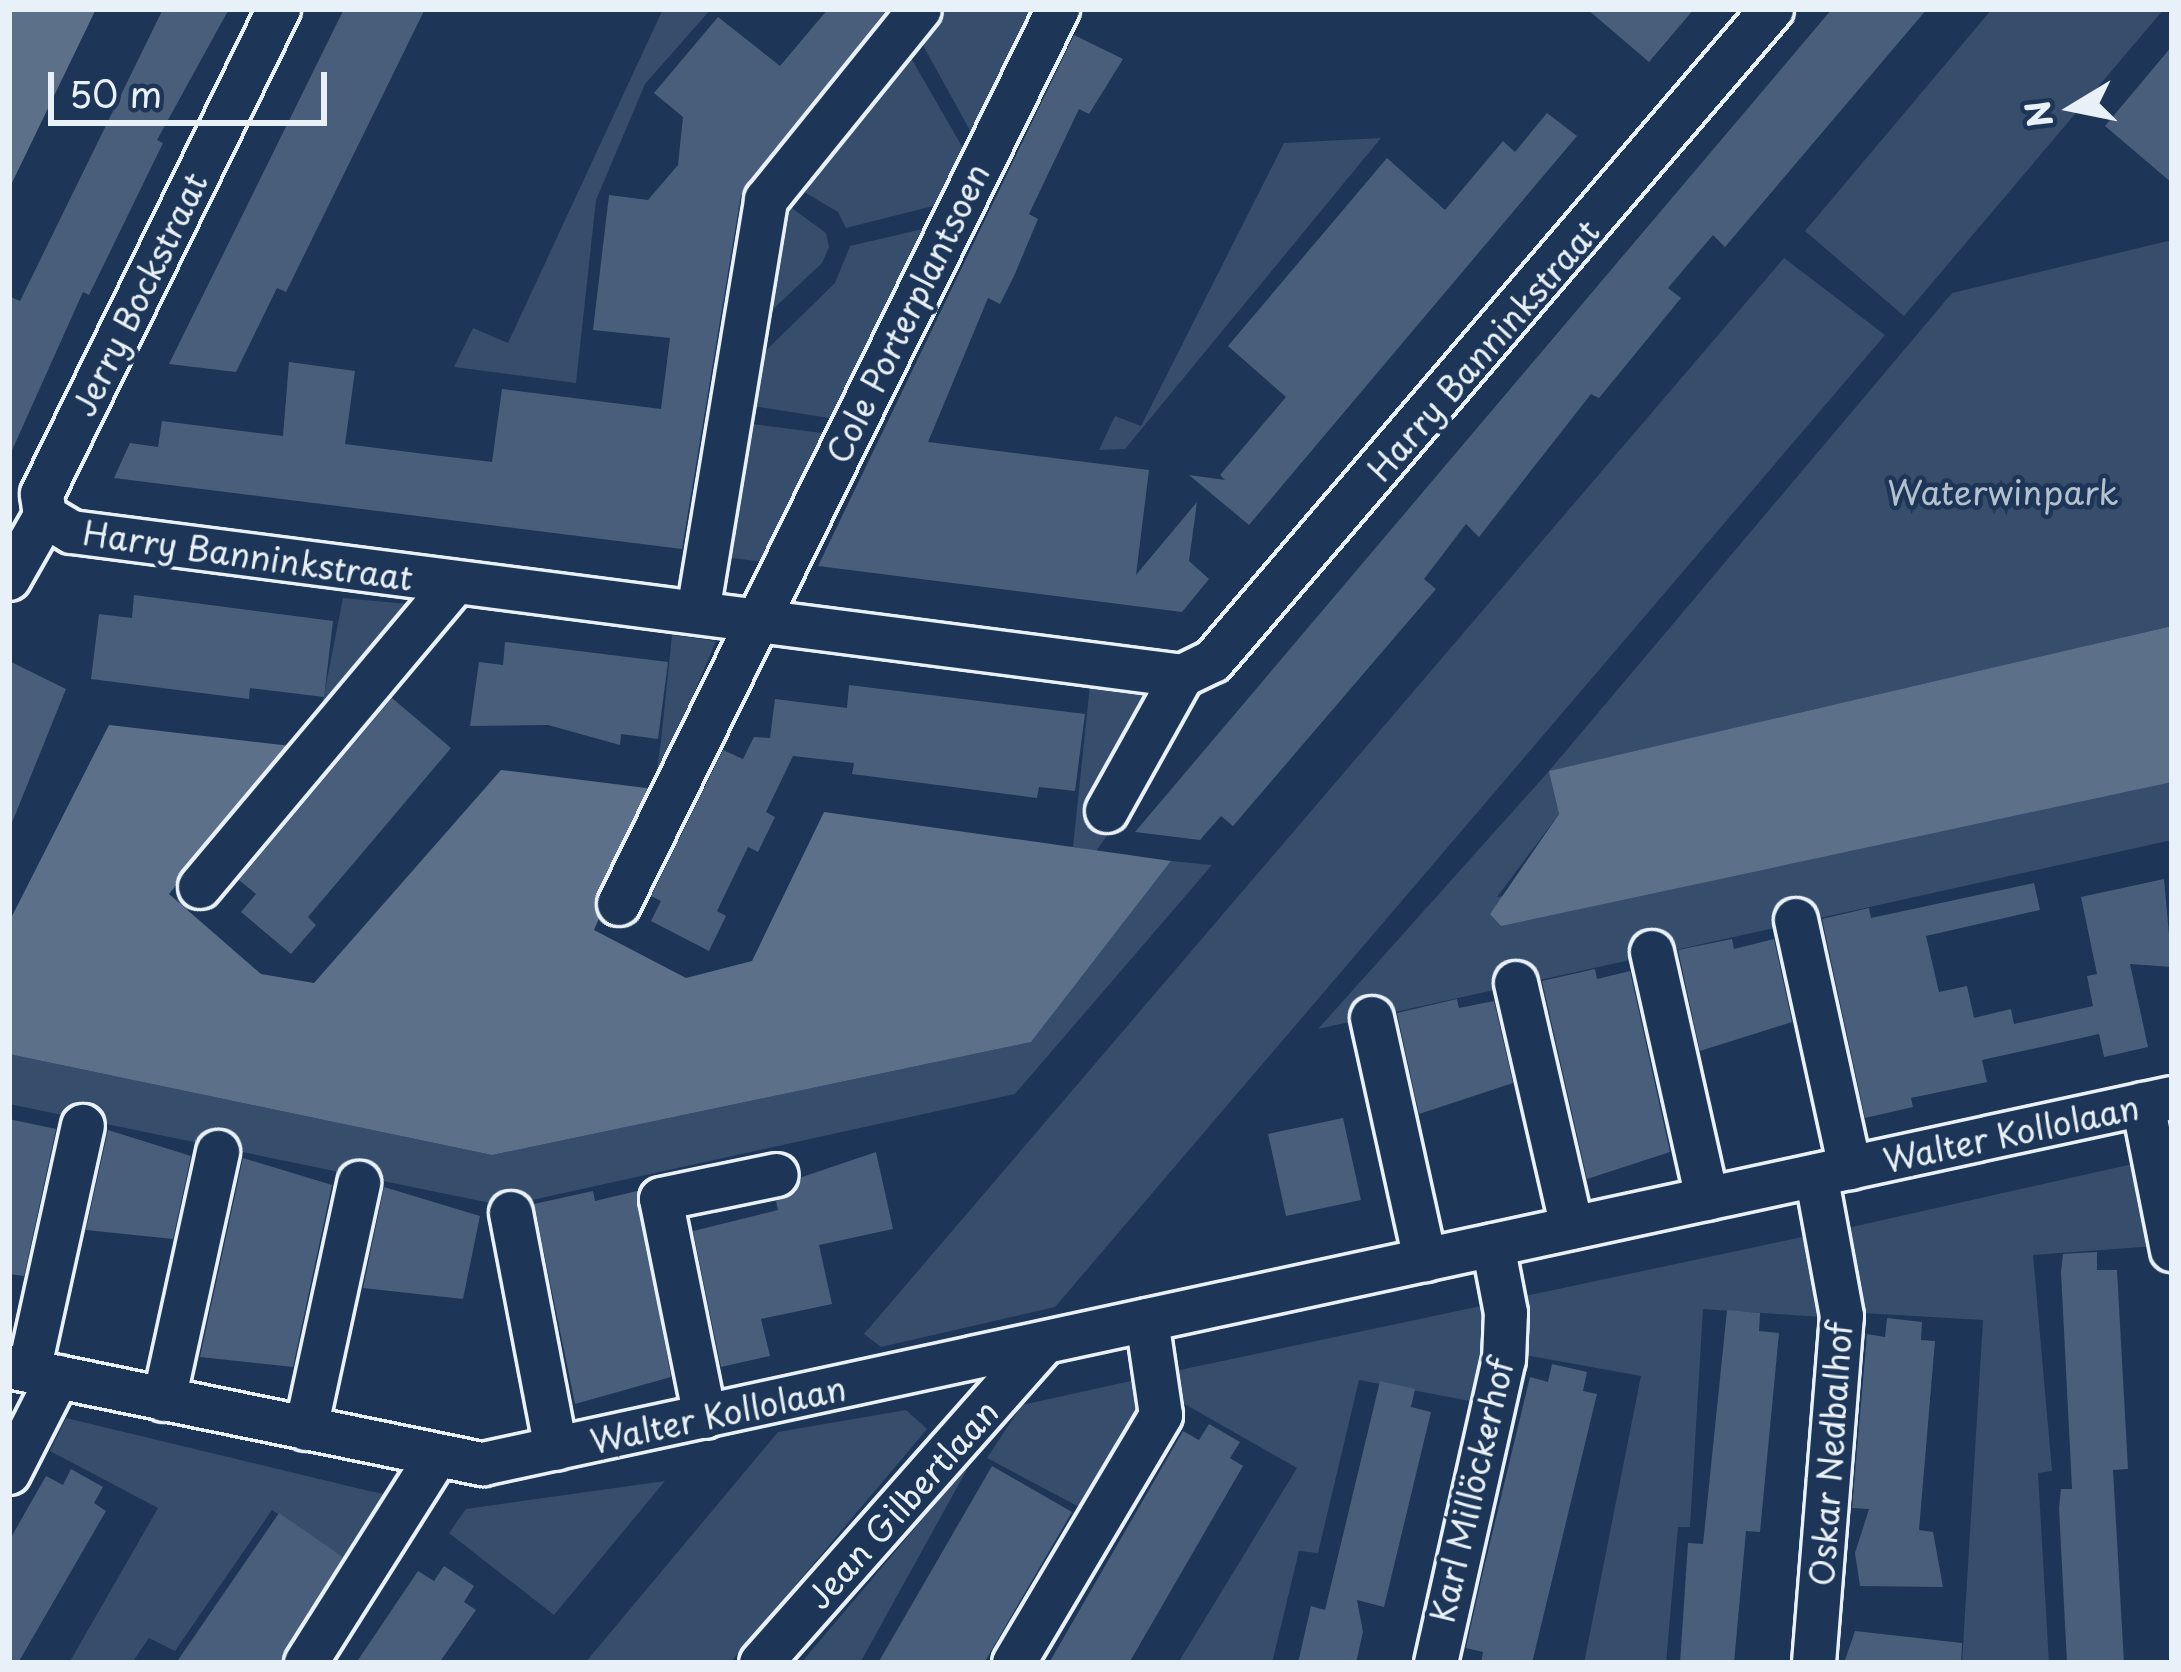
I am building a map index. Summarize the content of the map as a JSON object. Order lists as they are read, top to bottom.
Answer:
{
  "streets": {
    "street": [
      "Jerry Bockstraat",
      "Cole Porterplantsoen",
      "Harry Banninkstraat",
      "Walter Kollolaan",
      "Oskar Nedbalhof",
      "Karl Millöckerhof",
      "Jean Gilbertlaan"
    ]
  },
  "crossings": [
    ["Jerry Bockstraat", "Harry Banninkstraat"],
    ["Cole Porterplantsoen", "Harry Banninkstraat"],
    ["Walter Kollolaan", "Oskar Nedbalhof"],
    ["Walter Kollolaan", "Karl Millöckerhof"],
    ["Walter Kollolaan", "Jean Gilbertlaan"]
  ],
  "parks": ["Waterwinpark"],
  "scale_bar": "50 m",
  "north": "left"
}
